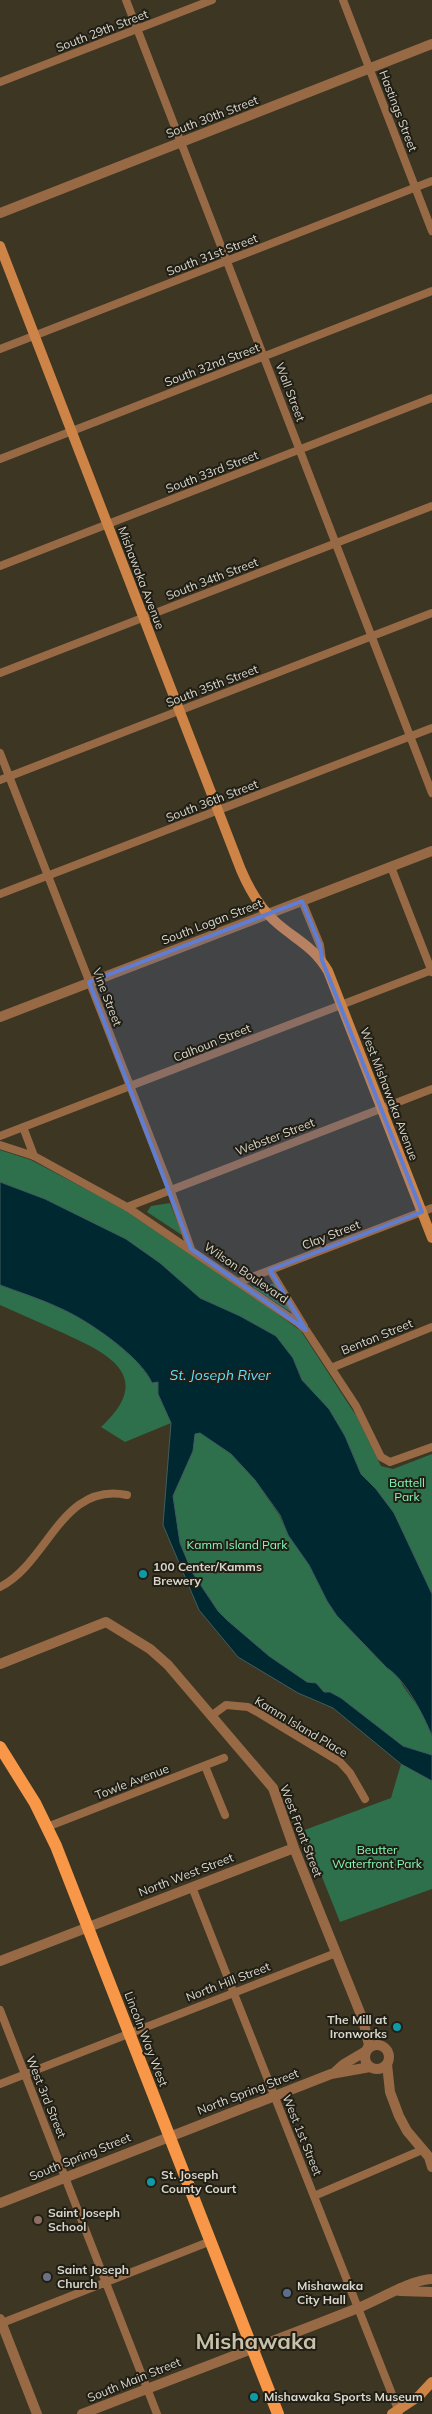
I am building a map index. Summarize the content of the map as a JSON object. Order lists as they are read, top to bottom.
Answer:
{
  "streets": {
    "main road": ["Mishawaka Avenue", "West Mishawaka Avenue", "Lincoln Way West"],
    "street": [
      "South 29th Street",
      "Hastings Street",
      "South 30th Street",
      "South 31st Street",
      "South 32nd Street",
      "Wall Street",
      "South 33rd Street",
      "South 34th Street",
      "South 35th Street",
      "South 36th Street",
      "South Logan Street",
      "Vine Street",
      "Calhoun Street",
      "Webster Street",
      "Clay Street",
      "Wilson Boulevard",
      "Benton Street",
      "Kamm Island Place",
      "Towle Avenue",
      "West Front Street",
      "North West Street",
      "North Hill Street",
      "North Spring Street",
      "West 3rd Street",
      "West 1st Street",
      "South Spring Street",
      "South Main Street"
    ]
  },
  "crossings": [
    ["South 29th Street", "Wall Street"],
    ["Hastings Street", "South 30th Street"],
    ["Hastings Street", "South 31st Street"],
    ["South 30th Street", "Wall Street"],
    ["South 31st Street", "Wall Street"],
    ["South 31st Street", "Mishawaka Avenue"],
    ["South 32nd Street", "Wall Street"],
    ["South 32nd Street", "Mishawaka Avenue"],
    ["Wall Street", "South 33rd Street"],
    ["Wall Street", "South 34th Street"],
    ["Wall Street", "South 35th Street"],
    ["Wall Street", "South 36th Street"],
    ["South 33rd Street", "Mishawaka Avenue"],
    ["Mishawaka Avenue", "South 34th Street"],
    ["Mishawaka Avenue", "South 35th Street"],
    ["Mishawaka Avenue", "South 36th Street"],
    ["Mishawaka Avenue", "South Logan Street"],
    ["Mishawaka Avenue", "West Mishawaka Avenue"],
    ["South 35th Street", "Vine Street"],
    ["South 36th Street", "Vine Street"],
    ["South Logan Street", "Vine Street"],
    ["South Logan Street", "West Mishawaka Avenue"],
    ["Vine Street", "Calhoun Street"],
    ["Vine Street", "Webster Street"],
    ["Vine Street", "Wilson Boulevard"],
    ["Calhoun Street", "West Mishawaka Avenue"],
    ["West Mishawaka Avenue", "Webster Street"],
    ["West Mishawaka Avenue", "Clay Street"],
    ["Webster Street", "Wilson Boulevard"],
    ["Clay Street", "Wilson Boulevard"],
    ["Wilson Boulevard", "Benton Street"],
    ["Kamm Island Place", "West Front Street"],
    ["Towle Avenue", "Lincoln Way West"],
    ["West Front Street", "North West Street"],
    ["West Front Street", "North Hill Street"],
    ["West Front Street", "North Spring Street"],
    ["North West Street", "Lincoln Way West"],
    ["North West Street", "West 1st Street"],
    ["North Hill Street", "Lincoln Way West"],
    ["North Hill Street", "West 3rd Street"],
    ["North Hill Street", "West 1st Street"],
    ["Lincoln Way West", "North Spring Street"],
    ["Lincoln Way West", "South Spring Street"],
    ["Lincoln Way West", "South Main Street"],
    ["North Spring Street", "West 1st Street"],
    ["North Spring Street", "South Spring Street"],
    ["West 3rd Street", "South Spring Street"],
    ["West 3rd Street", "South Main Street"],
    ["West 1st Street", "South Main Street"]
  ],
  "districts": ["Mishawaka"],
  "water": ["St. Joseph River"],
  "parks": ["Battell Park", "Kamm Island Park", "Beutter Waterfront Park"],
  "places": [
    "100 Center/Kamms Brewery",
    "The Mill at Ironworks",
    "St. Joseph County Court",
    "Saint Joseph School",
    "Saint Joseph Church",
    "Mishawaka City Hall",
    "Mishawaka Sports Museum"
  ]
}
